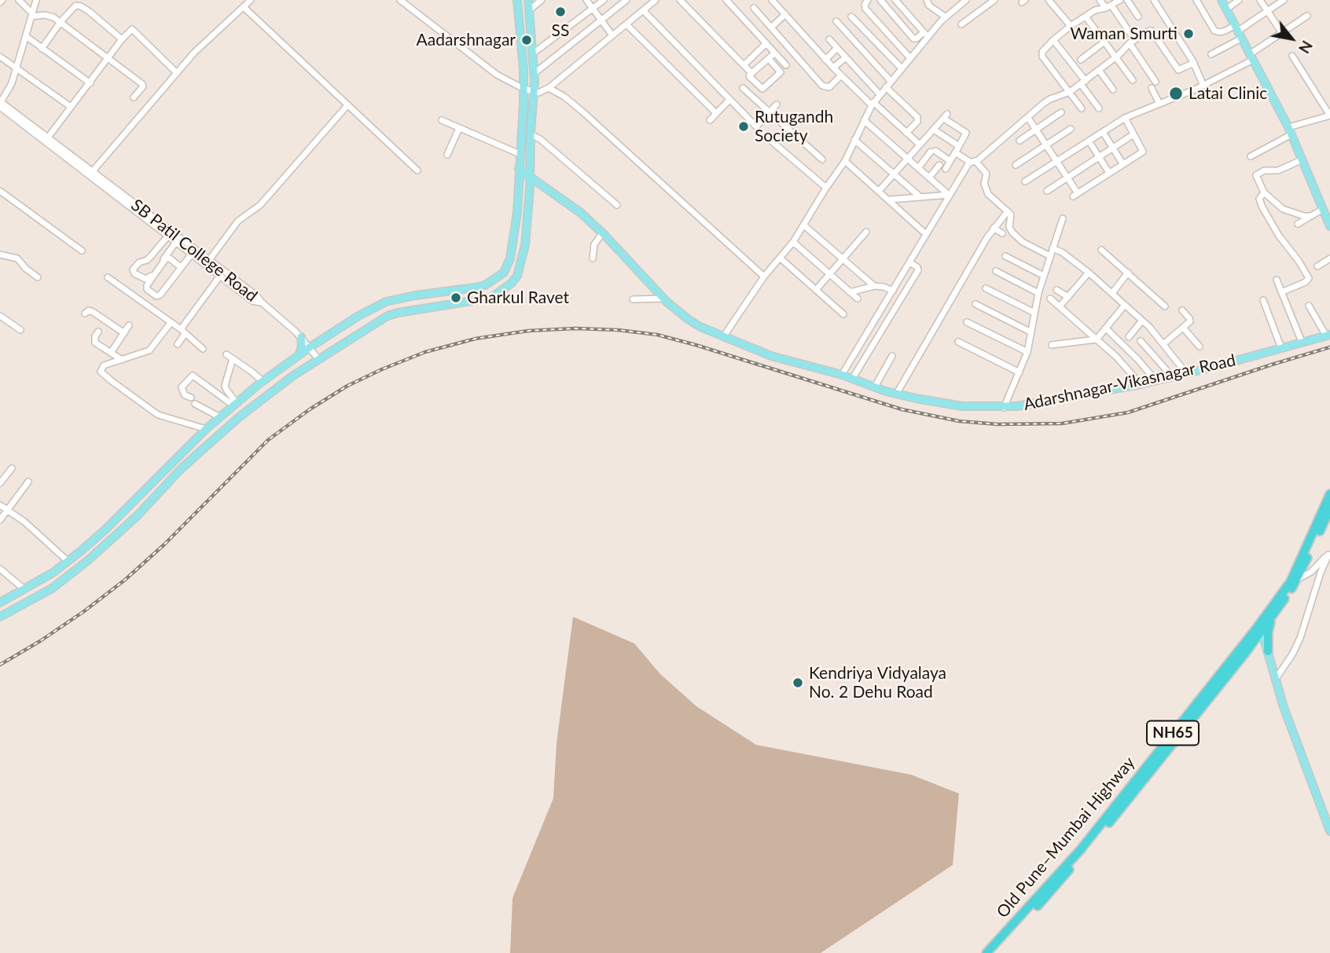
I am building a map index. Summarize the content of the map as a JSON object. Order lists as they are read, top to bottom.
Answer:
{
  "streets": {
    "highway": ["NH65", "Old Pune–Mumbai Highway"],
    "main road": ["Adarshnagar-Vikasnagar Road"],
    "street": ["SB Patil College Road"]
  },
  "places": [
    "SS",
    "Waman Smurti",
    "Aadarshnagar",
    "Latai Clinic",
    "Rutugandh Society",
    "Gharkul Ravet",
    "Kendriya Vidyalaya No. 2 Dehu Road"
  ],
  "north": "bottom right"
}
